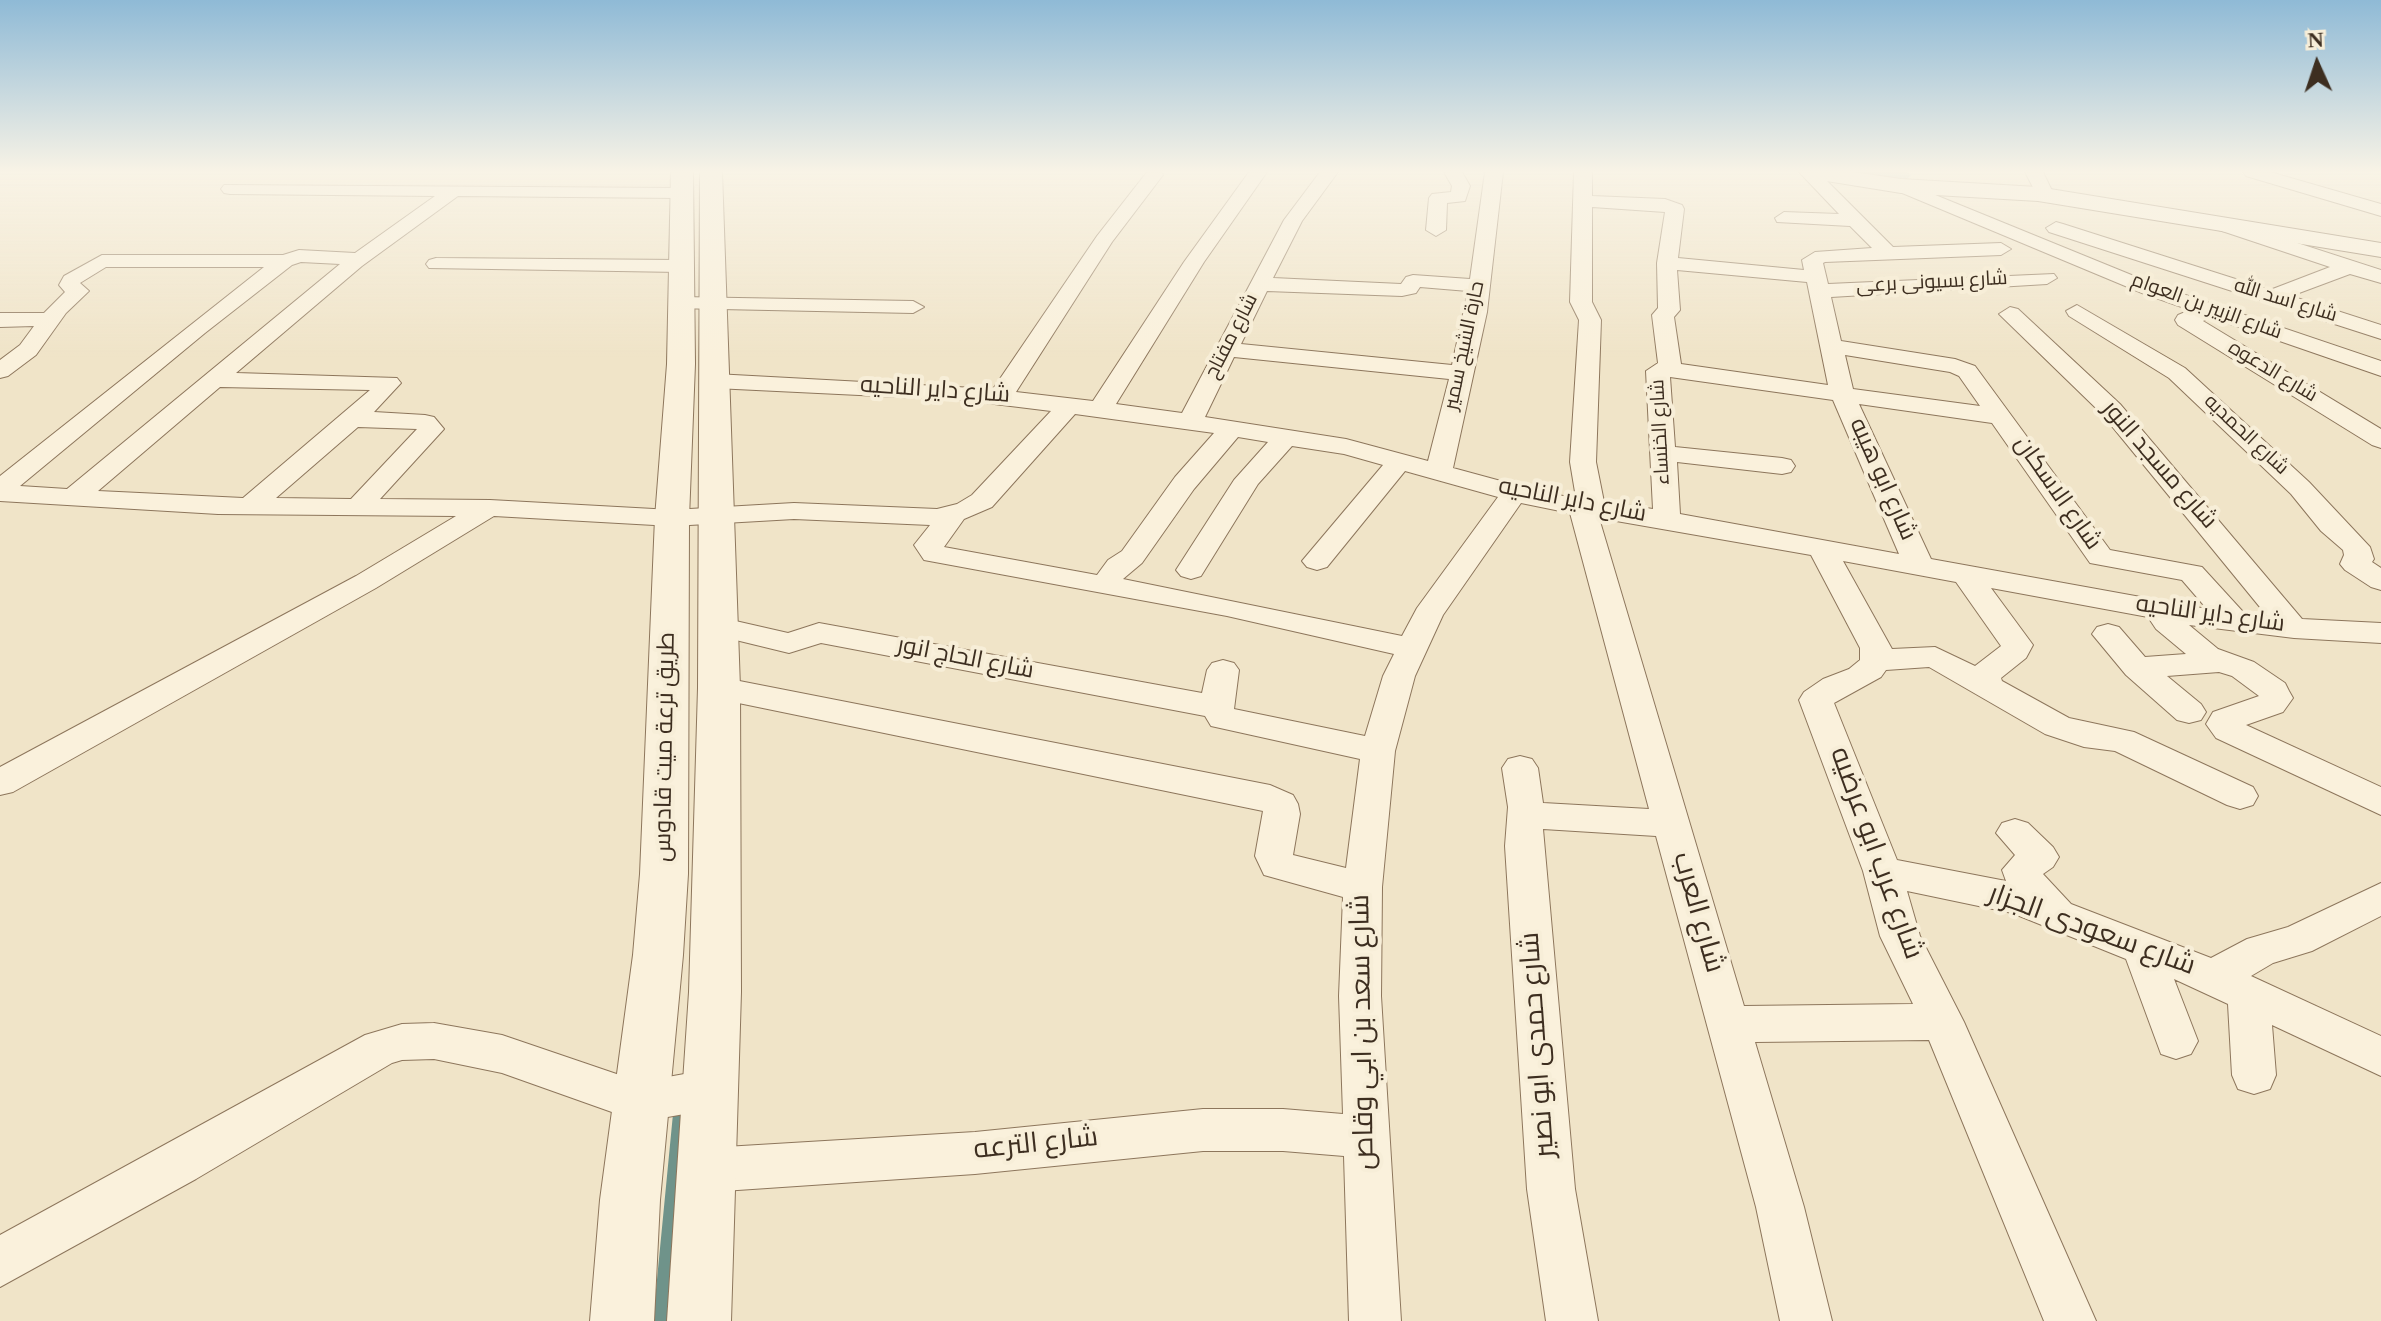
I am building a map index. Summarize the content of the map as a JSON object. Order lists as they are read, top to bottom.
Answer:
{
  "streets": {
    "street": [
      "شارع بسيونى برعى",
      "شارع اسد الله",
      "شارع الزبير بن العوام",
      "شارع مفتاح",
      "حارة الشيخ سمير",
      "شارع الدعوه",
      "شارع داير الناحيه",
      "شارع الخنساء",
      "شارع الحمديه",
      "شارع مسجد النور",
      "شارع ابو هيبه",
      "شارع الاسكان",
      "شارع الحاج انور",
      "طريق ترعة ميت قادوس",
      "شارع عرب ابو عرضيه",
      "شارع العرب",
      "شارع سعودى الجزار",
      "شارع سعد بن ابي وقاص",
      "شارع حمدى ابو نصير",
      "شارع الترعه"
    ]
  },
  "crossings": [
    ["شارع بسيونى برعى", "شارع الخنساء"],
    ["شارع الزبير بن العوام", "شارع الدعوه"],
    ["شارع مفتاح", "شارع داير الناحيه"],
    ["حارة الشيخ سمير", "شارع داير الناحيه"],
    ["شارع داير الناحيه", "شارع الخنساء"],
    ["شارع داير الناحيه", "شارع مسجد النور"],
    ["شارع داير الناحيه", "شارع ابو هيبه"],
    ["شارع داير الناحيه", "شارع الاسكان"],
    ["شارع داير الناحيه", "طريق ترعة ميت قادوس"],
    ["شارع داير الناحيه", "شارع العرب"],
    ["شارع داير الناحيه", "شارع سعد بن ابي وقاص"],
    ["شارع الخنساء", "شارع الاسكان"],
    ["شارع ابو هيبه", "شارع الاسكان"],
    ["شارع الحاج انور", "طريق ترعة ميت قادوس"],
    ["شارع الحاج انور", "شارع سعد بن ابي وقاص"],
    ["طريق ترعة ميت قادوس", "شارع الترعه"],
    ["شارع عرب ابو عرضيه", "شارع سعودى الجزار"],
    ["شارع سعد بن ابي وقاص", "شارع الترعه"]
  ],
  "north": "top"
}
